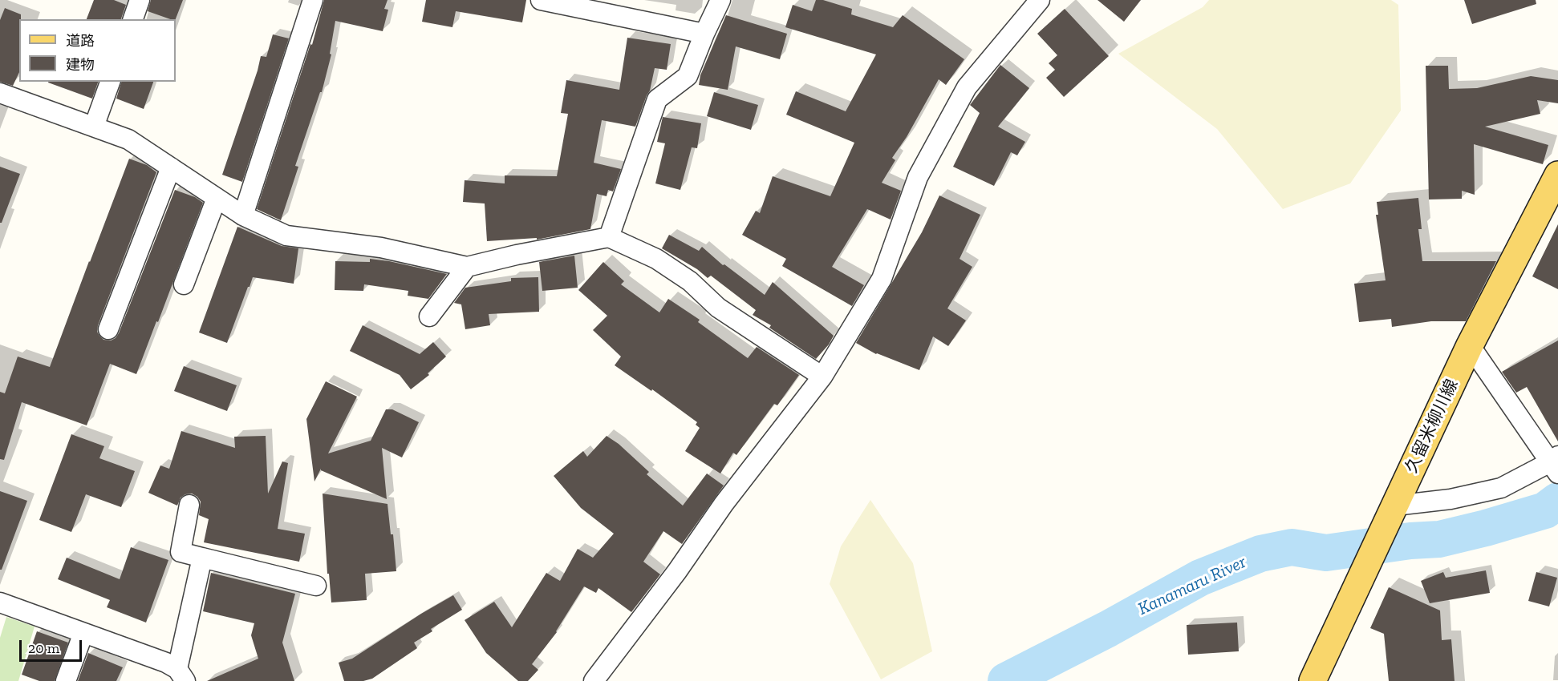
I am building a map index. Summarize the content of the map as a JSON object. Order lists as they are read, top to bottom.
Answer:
{
  "streets": {
    "main road": ["久留米柳川線"]
  },
  "water": ["Kanamaru River"],
  "legend": ["道路", "建物"],
  "scale_bar": "20 m"
}
